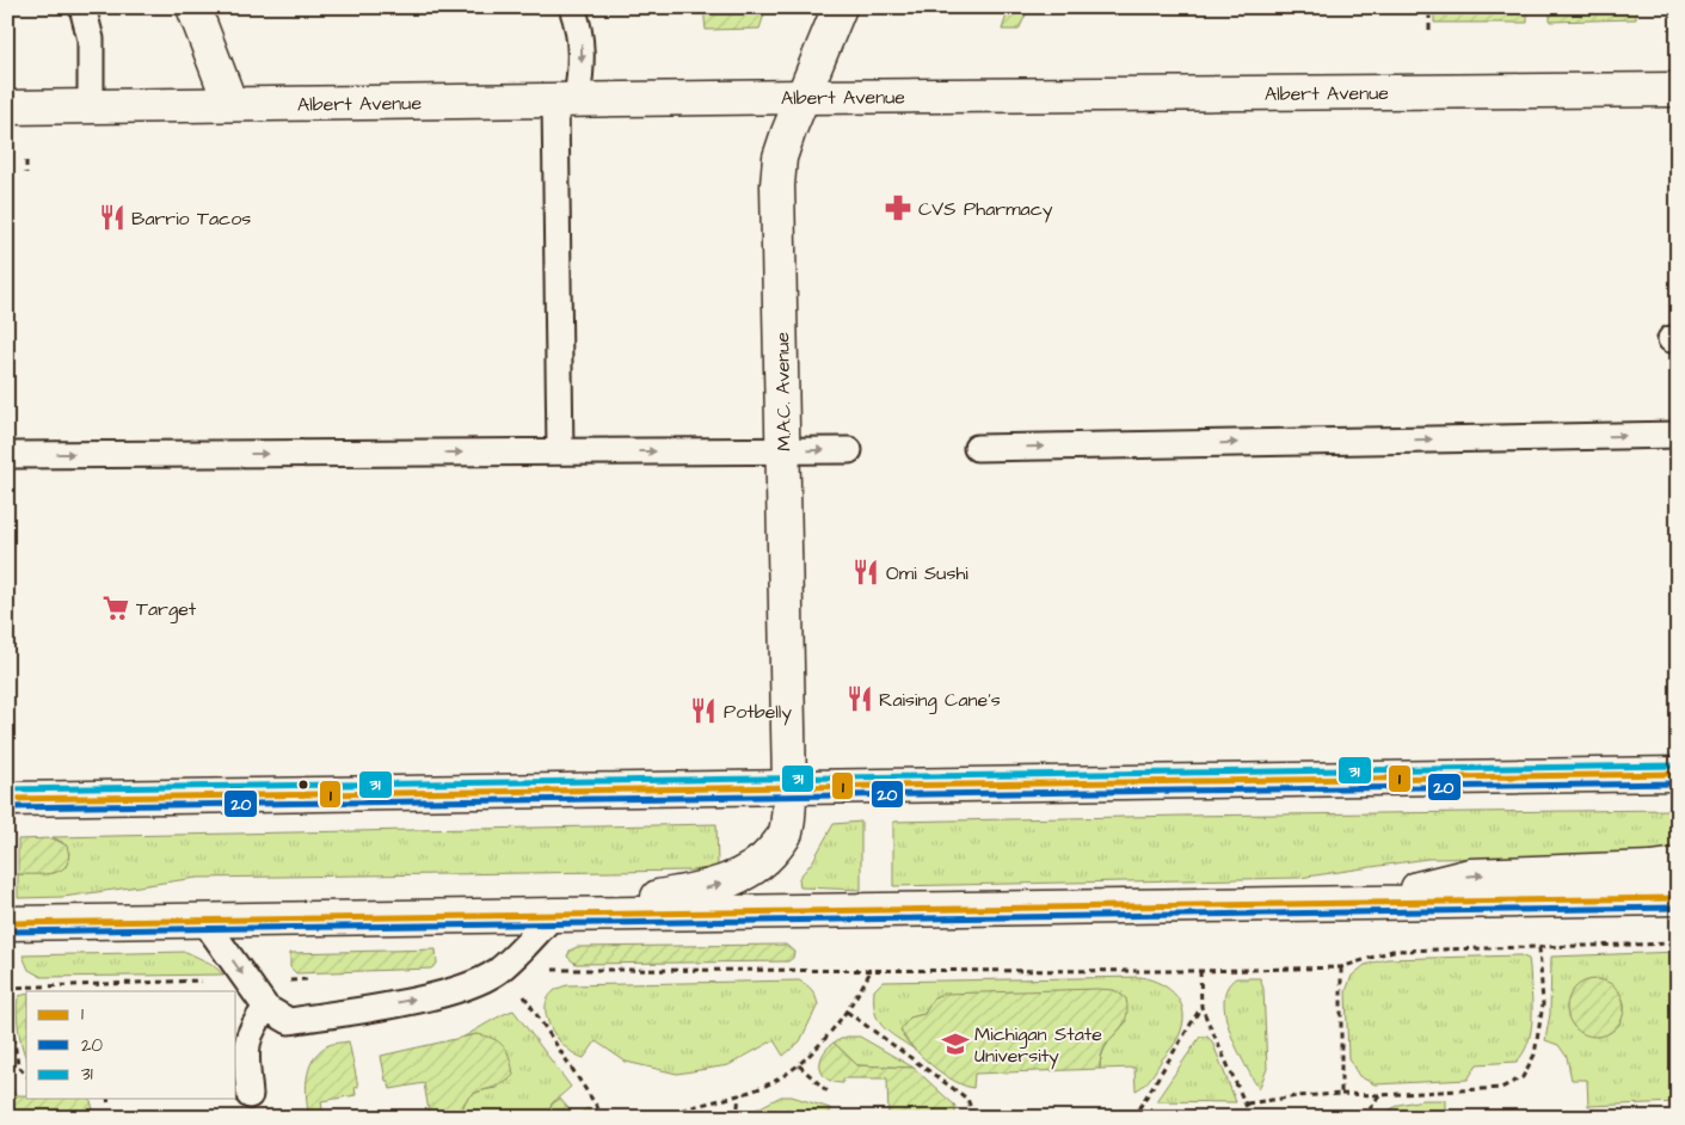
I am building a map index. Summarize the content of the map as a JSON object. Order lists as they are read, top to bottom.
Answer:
{
  "streets": {
    "main road": ["Albert Avenue", "M.A.C. Avenue"]
  },
  "crossings": [
    ["Albert Avenue", "M.A.C. Avenue"]
  ],
  "places": {
    "pharmacy": ["CVS Pharmacy"],
    "restaurant": [
      "Barrio Tacos",
      "Omi Sushi",
      "Raising Cane's",
      "Potbelly"
    ],
    "supermarket": ["Target"],
    "school or university": ["Michigan State University"]
  },
  "lines": ["transit line 31", "transit line 1", "transit line 20"],
  "legend": ["1", "20", "31"]
}
